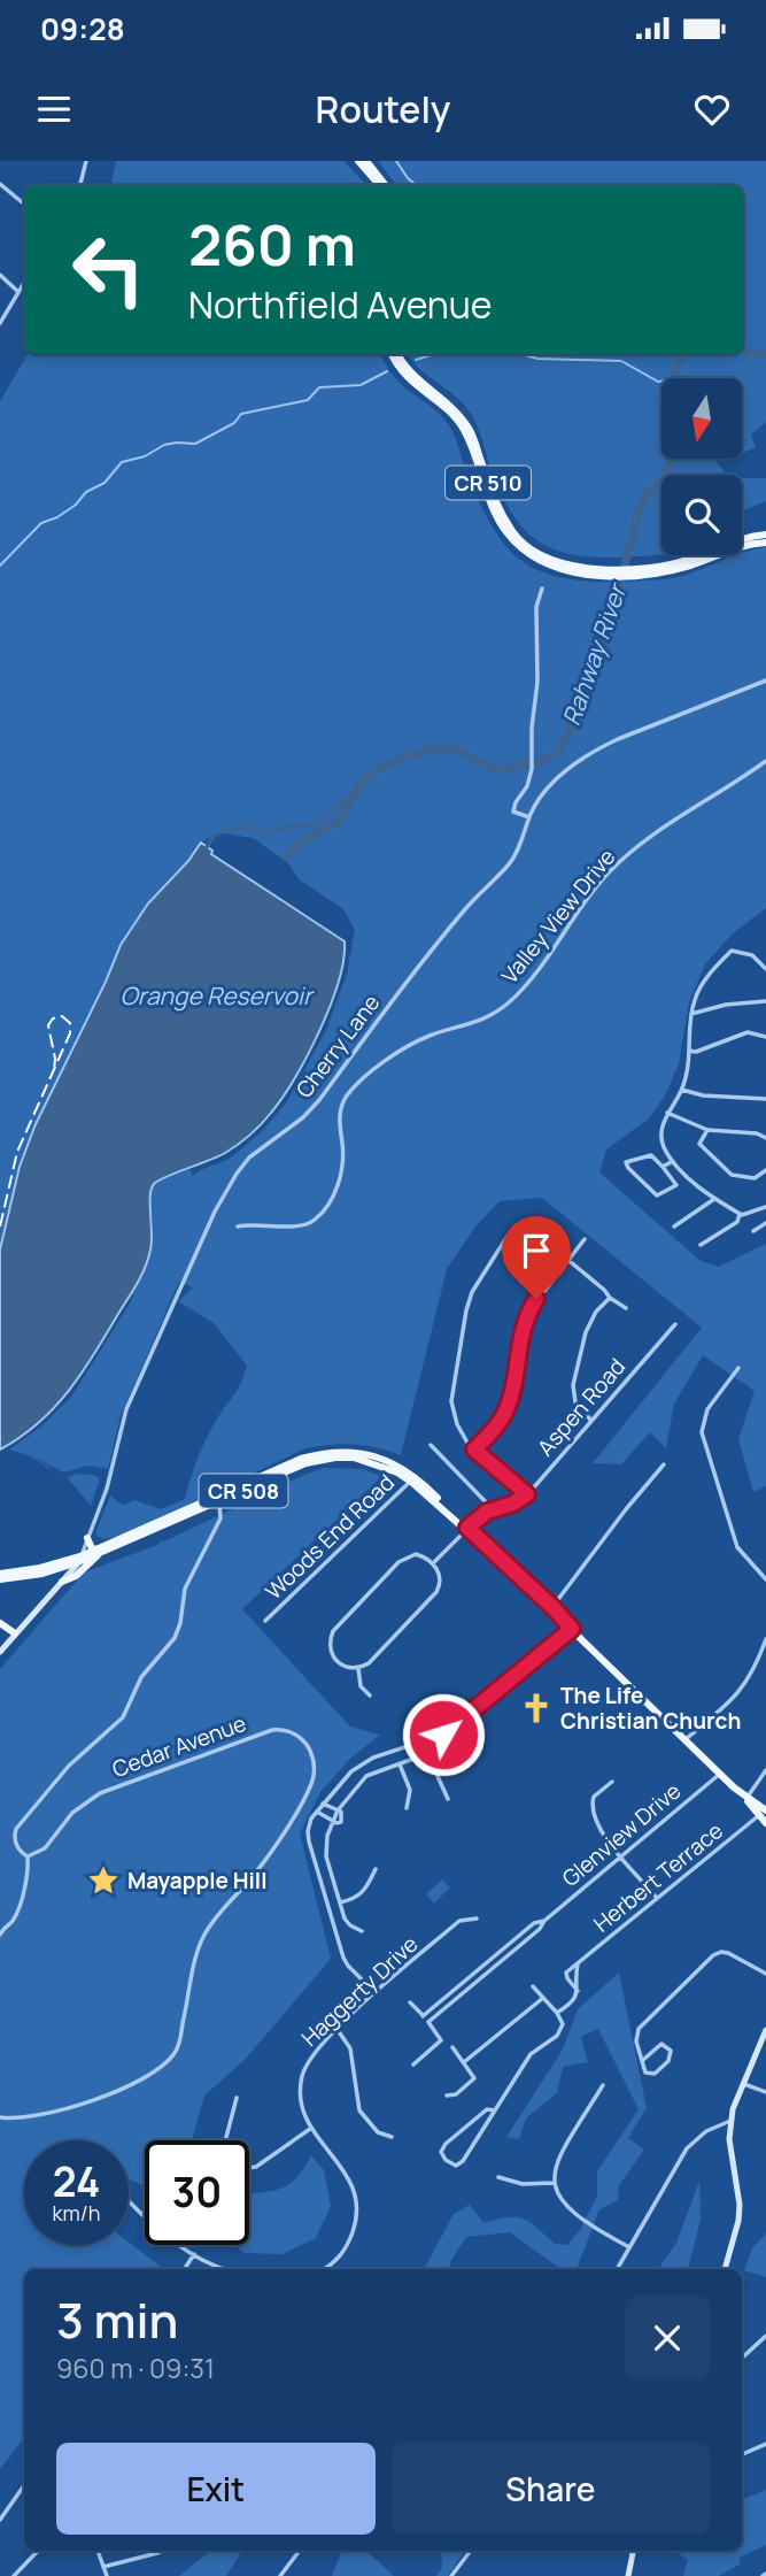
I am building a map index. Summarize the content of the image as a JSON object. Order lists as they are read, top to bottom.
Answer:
{
  "streets": {
    "main road": ["CR 510", "CR 508"],
    "street": [
      "Valley View Drive",
      "Cherry Lane",
      "Aspen Road",
      "Woods End Road",
      "Cedar Avenue",
      "Glenview Drive",
      "Herbert Terrace",
      "Haggerty Drive"
    ]
  },
  "crossings": [
    ["Cherry Lane", "CR 508"],
    ["Aspen Road", "CR 508"],
    ["CR 508", "Woods End Road"],
    ["CR 508", "Glenview Drive"],
    ["CR 508", "Herbert Terrace"]
  ],
  "water": ["Rahway River", "Orange Reservoir"],
  "places": {
    "church": ["The Life Christian Church"],
    "place": ["Mayapple Hill"]
  },
  "north": "bottom",
  "page": {
    "status": "09:28",
    "header": "Routely",
    "turn": ["260 m", "Northfield Avenue"],
    "speed": "24 km/h",
    "limit": "30",
    "heading": ["3 min", "960 m · 09:31"],
    "buttons": ["Exit", "Share"]
  }
}
